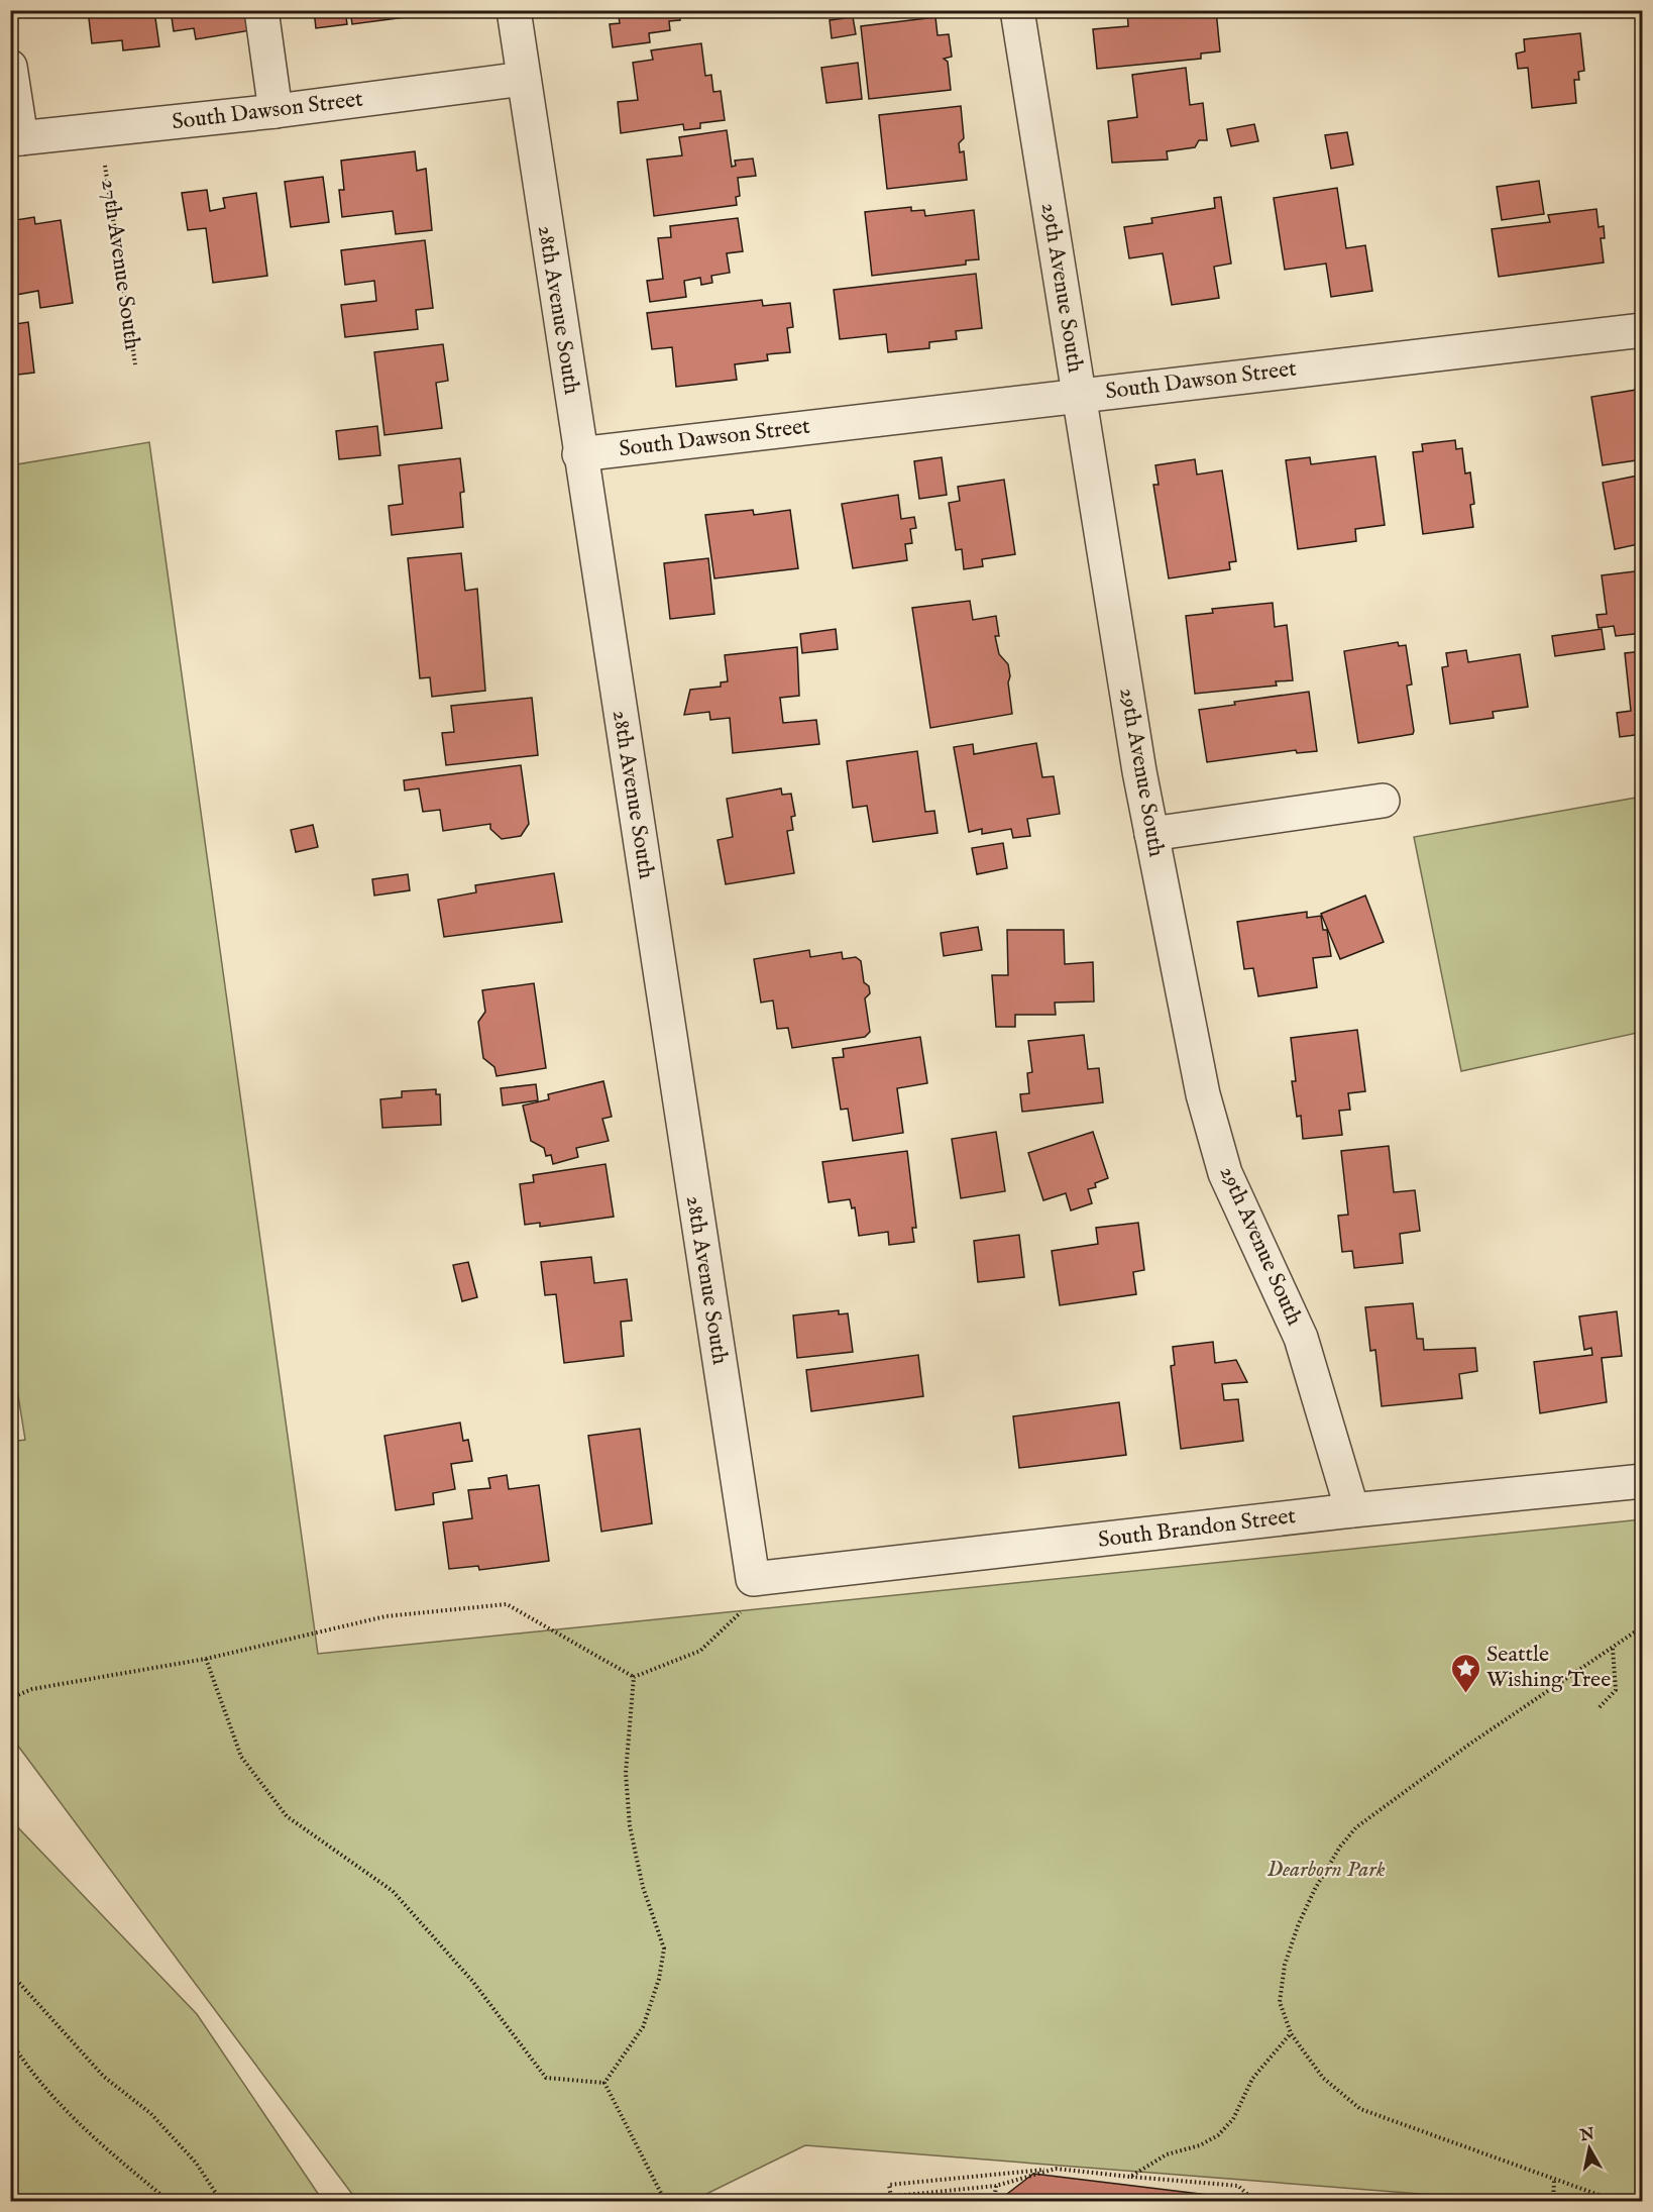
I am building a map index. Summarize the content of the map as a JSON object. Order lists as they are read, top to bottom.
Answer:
{
  "streets": {
    "street": [
      "South Dawson Street",
      "29th Avenue South",
      "28th Avenue South",
      "South Brandon Street"
    ],
    "path": ["27th Avenue South"]
  },
  "crossings": [
    ["South Dawson Street", "29th Avenue South"],
    ["South Dawson Street", "28th Avenue South"],
    ["29th Avenue South", "South Brandon Street"],
    ["28th Avenue South", "South Brandon Street"]
  ],
  "parks": ["Dearborn Park"],
  "places": {
    "place": ["Seattle Wishing Tree"]
  },
  "north": "top"
}
